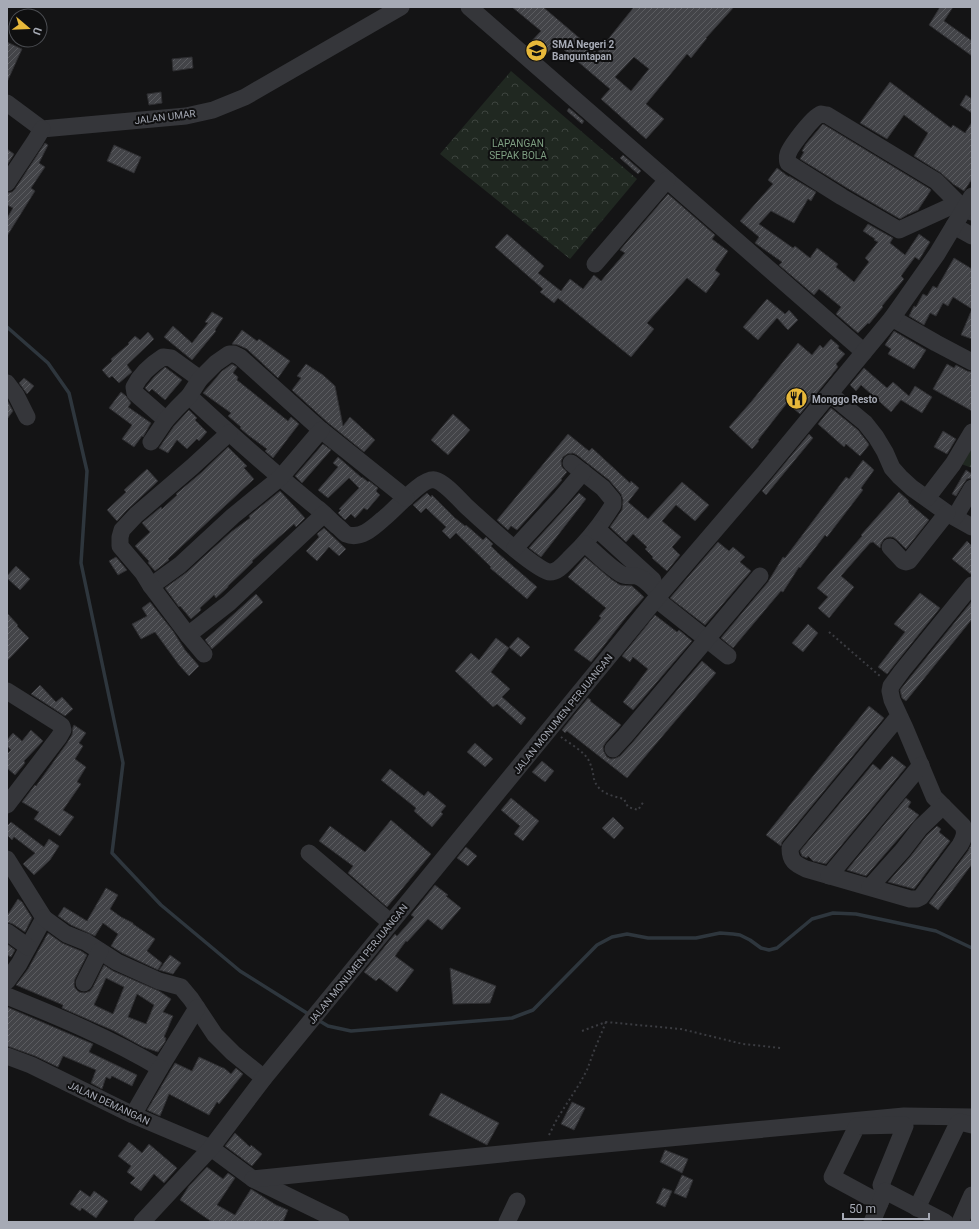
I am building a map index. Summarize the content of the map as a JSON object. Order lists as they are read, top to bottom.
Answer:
{
  "streets": {
    "street": ["JALAN UMAR", "JALAN MONUMEN PERJUANGAN", "JALAN DEMANGAN"]
  },
  "crossings": [
    ["JALAN MONUMEN PERJUANGAN", "JALAN DEMANGAN"]
  ],
  "parks": ["LAPANGAN SEPAK BOLA"],
  "places": {
    "school or university": ["SMA Negeri 2 Banguntapan"],
    "restaurant": ["Monggo Resto"]
  },
  "scale_bar": "50 m",
  "north": "right"
}
